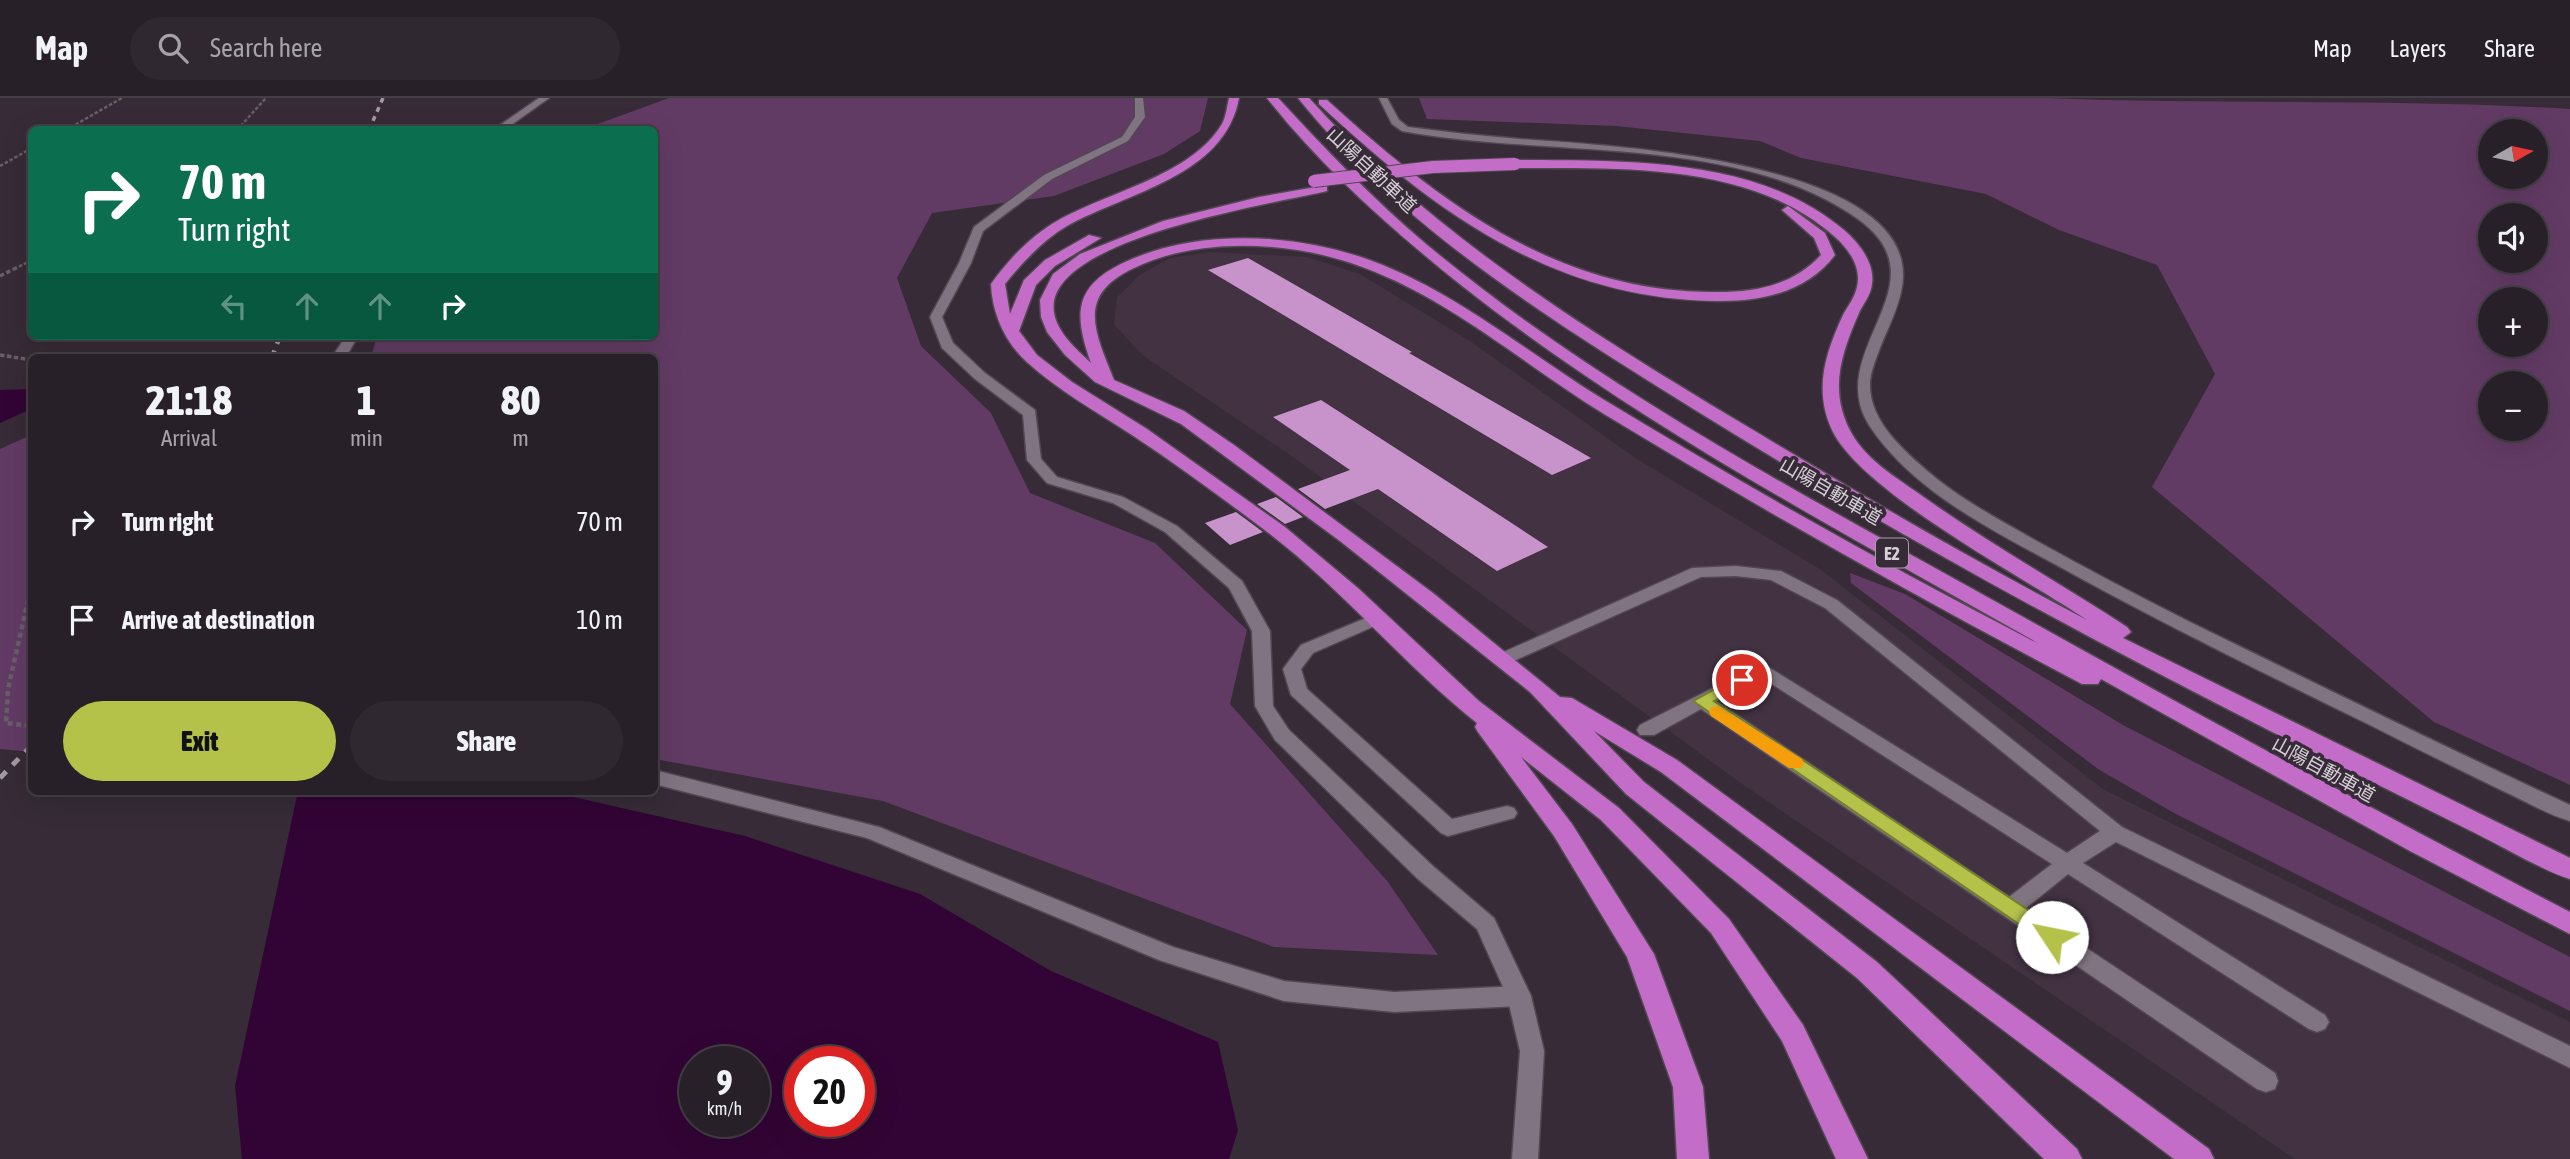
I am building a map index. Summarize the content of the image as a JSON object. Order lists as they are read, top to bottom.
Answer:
{
  "streets": {
    "highway": ["山陽自動車道", "E2"]
  },
  "north": "right",
  "page": {
    "header": "Map",
    "search": "Search here",
    "nav": ["Map", "Layers", "Share"],
    "map_buttons": ["+", "−"],
    "turn": ["70 m", "Turn right"],
    "eta": [
      "21:18",
      "Arrival",
      "1",
      "min",
      "80",
      "m"
    ],
    "list": [
      {
        "name": "Turn right",
        "value": "70 m"
      },
      {
        "name": "Arrive at destination",
        "value": "10 m"
      }
    ],
    "buttons": ["Exit", "Share"],
    "speed": "9 km/h",
    "limit": "20"
  }
}
